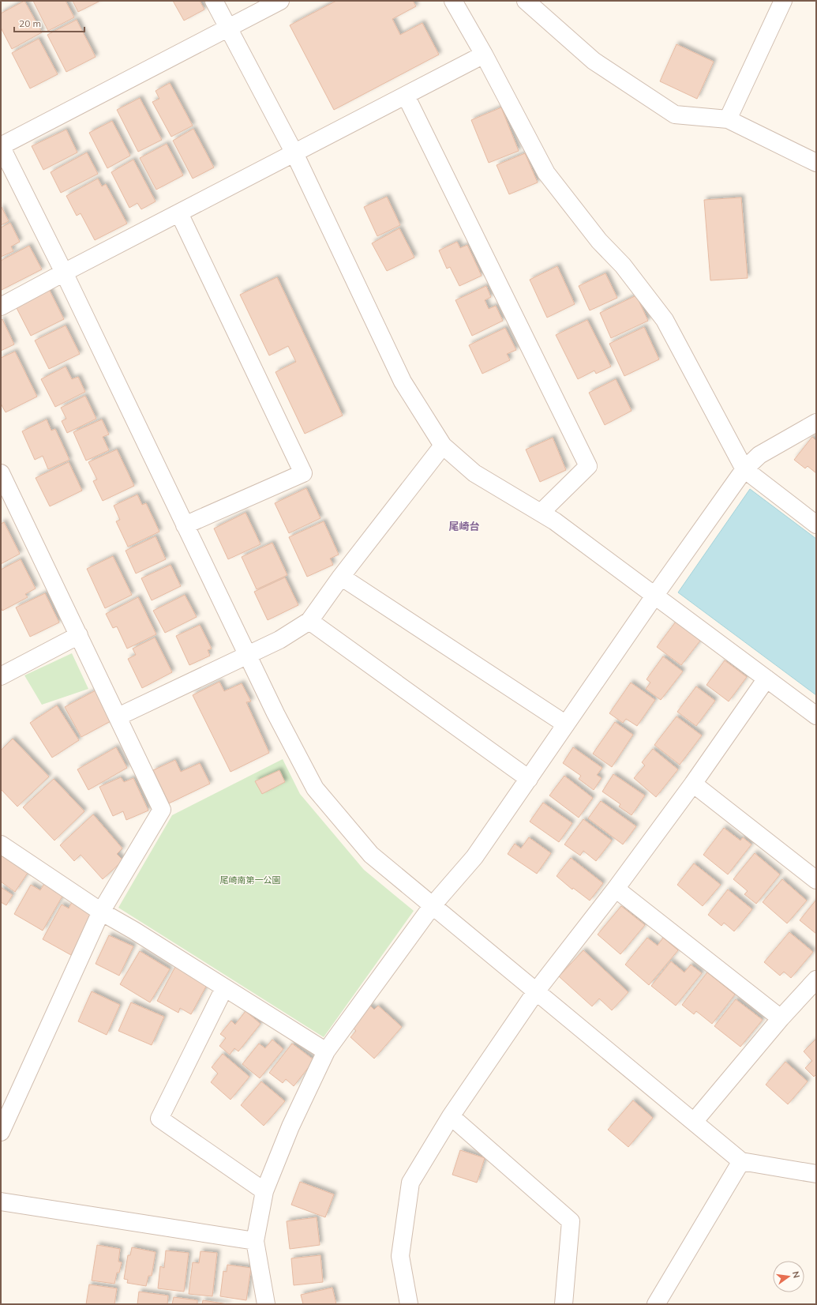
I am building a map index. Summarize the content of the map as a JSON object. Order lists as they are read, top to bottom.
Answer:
{
  "districts": ["尾崎台"],
  "parks": ["尾崎南第一公園"],
  "scale_bar": "20 m",
  "north": "right"
}
